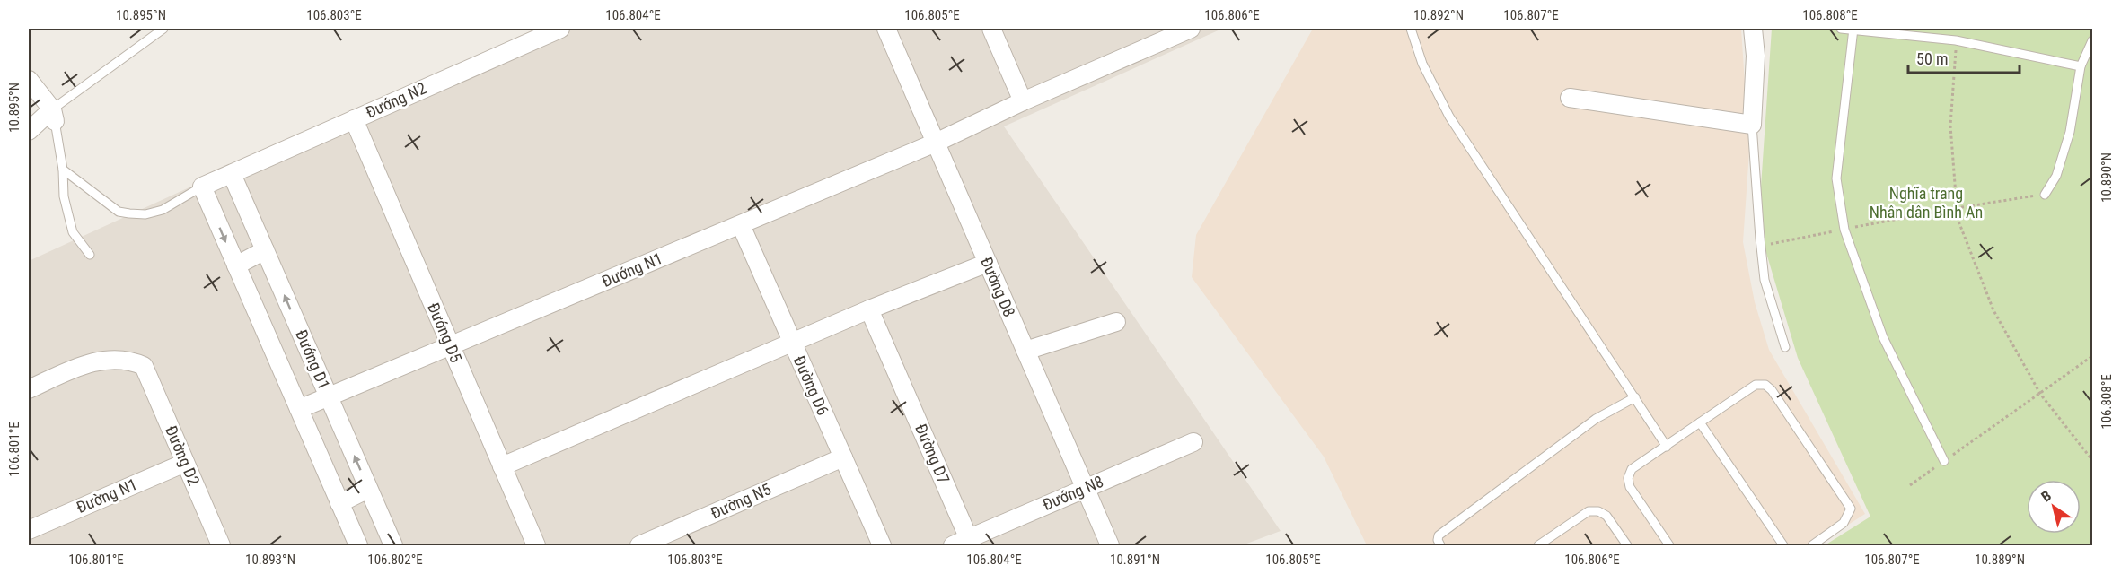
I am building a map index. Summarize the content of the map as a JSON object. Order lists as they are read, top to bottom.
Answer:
{
  "streets": {
    "street": [
      "Đướng N2",
      "Đướng N1",
      "Đường D8",
      "Đướng D5",
      "Đướng D1",
      "Đường D6",
      "Đường D7",
      "Đường D2",
      "Đướng N8",
      "Đường N1",
      "Đường N5"
    ]
  },
  "crossings": [
    ["Đướng N2", "Đướng D5"],
    ["Đướng N2", "Đướng D1"],
    ["Đướng N1", "Đường D8"],
    ["Đướng N1", "Đướng D5"],
    ["Đướng N1", "Đướng D1"],
    ["Đướng N1", "Đường D6"],
    ["Đường D8", "Đướng N8"],
    ["Đường D6", "Đường N5"],
    ["Đường D7", "Đướng N8"],
    ["Đường D2", "Đường N1"]
  ],
  "parks": ["Nghĩa trang Nhân dân Bình An"],
  "scale_bar": "50 m",
  "north": "top left",
  "coordinates": [
    "10.895°N",
    "106.803°E",
    "106.804°E",
    "106.805°E",
    "106.806°E",
    "10.892°N",
    "106.807°E",
    "106.808°E",
    "10.890°N",
    "106.801°E",
    "10.893°N",
    "106.802°E",
    "10.891°N",
    "10.889°N"
  ]
}
